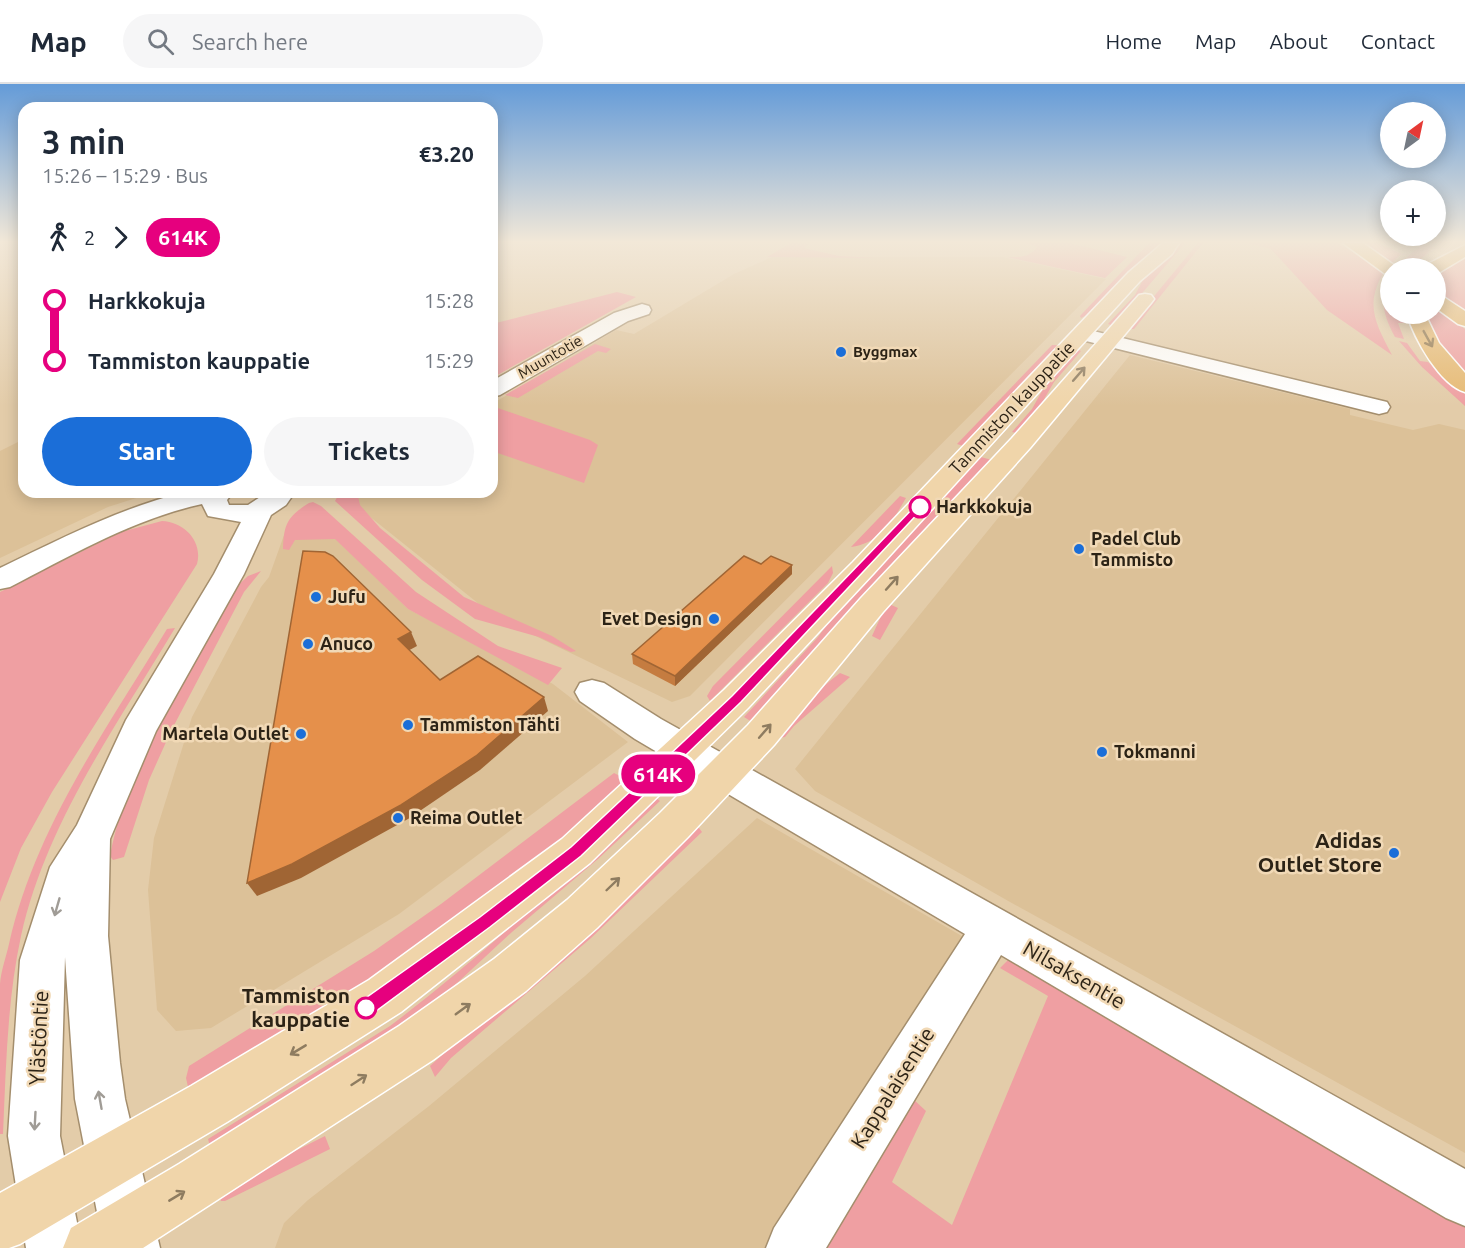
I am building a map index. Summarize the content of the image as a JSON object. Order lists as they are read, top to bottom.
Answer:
{
  "streets": {
    "main road": ["Tammiston kauppatie"],
    "street": [
      "Muuntotie",
      "Nilsaksentie",
      "Ylästöntie",
      "Kappalaisentie"
    ]
  },
  "crossings": [
    ["Tammiston kauppatie", "Nilsaksentie"],
    ["Tammiston kauppatie", "Ylästöntie"],
    ["Nilsaksentie", "Kappalaisentie"]
  ],
  "places": [
    "Byggmax",
    "Harkkokuja",
    "Padel Club Tammisto",
    "Jufu",
    "Evet Design",
    "Anuco",
    "Tammiston Tähti",
    "Martela Outlet",
    "Tokmanni",
    "Reima Outlet",
    "Adidas Outlet Store",
    "Tammiston kauppatie"
  ],
  "lines": ["bus line 614K"],
  "north": "top right",
  "page": {
    "header": "Map",
    "search": "Search here",
    "nav": [
      "Home",
      "Map",
      "About",
      "Contact"
    ],
    "on_map": "614K",
    "map_buttons": ["+", "−"],
    "heading": ["3 min", "15:26 – 15:29 · Bus", "€3.20"],
    "legs": ["2", "614K"],
    "list": [
      {
        "name": "Harkkokuja",
        "value": "15:28"
      },
      {
        "name": "Tammiston kauppatie",
        "value": "15:29"
      }
    ],
    "buttons": ["Start", "Tickets"]
  }
}
